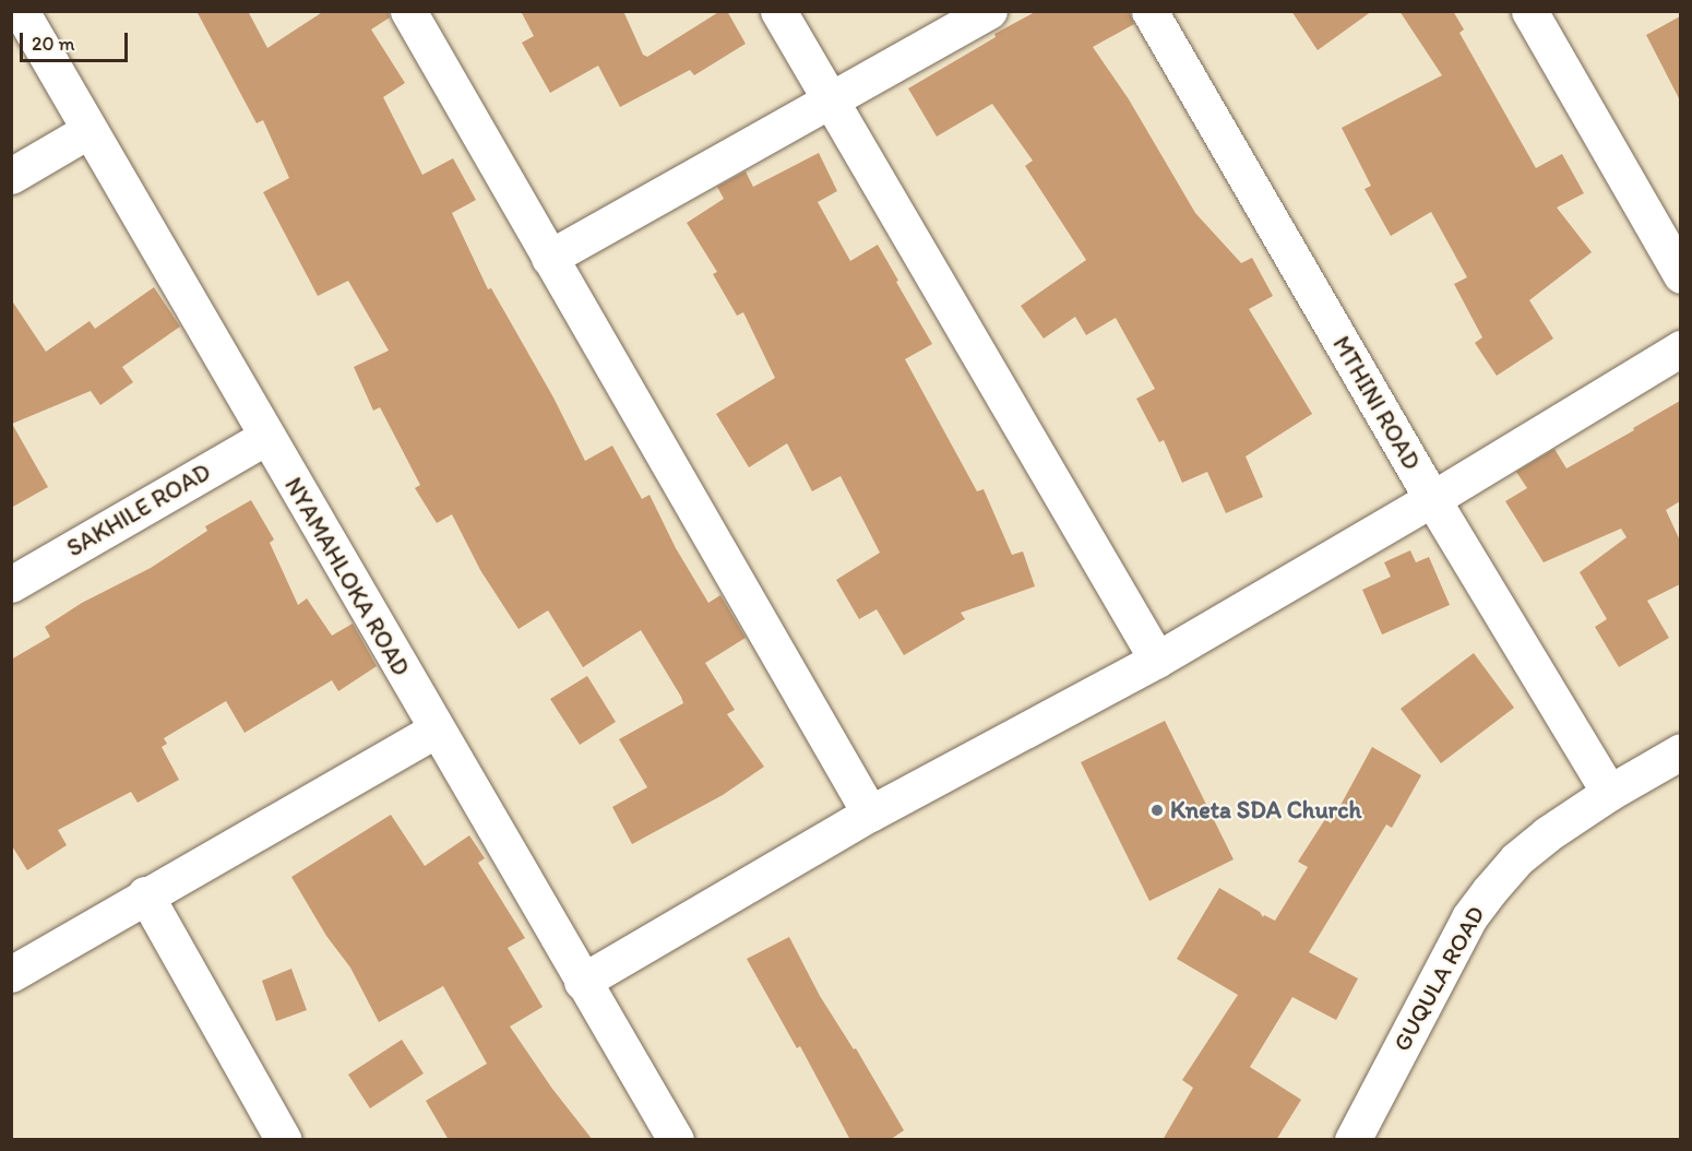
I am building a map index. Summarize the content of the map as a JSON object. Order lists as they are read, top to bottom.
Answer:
{
  "streets": {
    "street": [
      "MTHINI ROAD",
      "SAKHILE ROAD",
      "NYAMAHLOKA ROAD",
      "GUQULA ROAD"
    ]
  },
  "crossings": [
    ["MTHINI ROAD", "GUQULA ROAD"],
    ["SAKHILE ROAD", "NYAMAHLOKA ROAD"]
  ],
  "places": ["Kneta SDA Church"],
  "scale_bar": "20 m"
}
